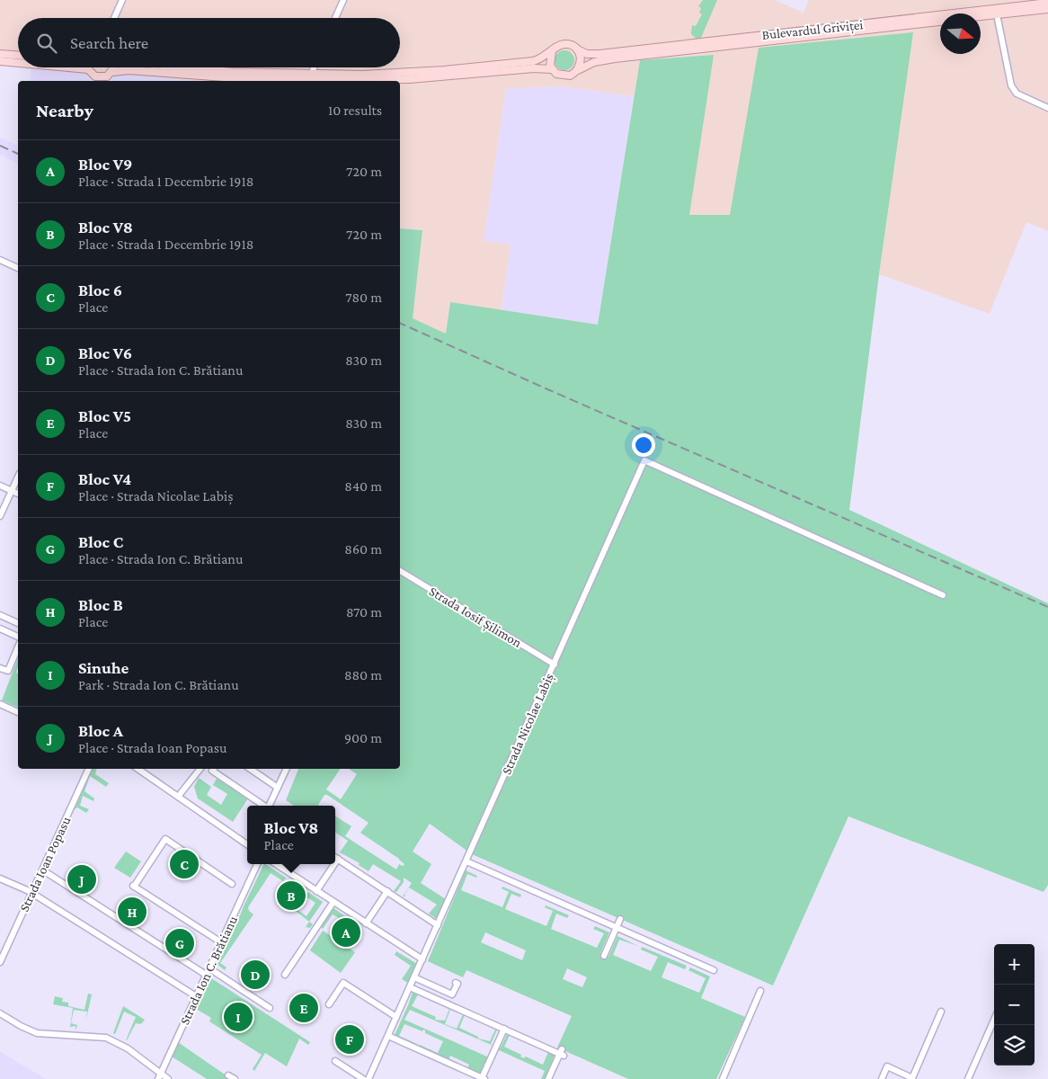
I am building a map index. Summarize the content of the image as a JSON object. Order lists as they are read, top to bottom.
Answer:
{
  "streets": {
    "main road": ["Bulevardul Griviței"],
    "street": [
      "Strada Iosif Șilimon",
      "Strada Nicolae Labiș",
      "Strada Ioan Popasu",
      "Strada Ion C. Brătianu"
    ]
  },
  "crossings": [
    ["Strada Iosif Șilimon", "Strada Nicolae Labiș"]
  ],
  "north": "right",
  "page": {
    "search": "Search here",
    "heading": ["Nearby", "10 results"],
    "list": [
      {
        "mark": "A",
        "name": "Bloc V9",
        "note": "Place · Strada 1 Decembrie 1918",
        "value": "720 m"
      },
      {
        "mark": "B",
        "name": "Bloc V8",
        "note": "Place · Strada 1 Decembrie 1918",
        "value": "720 m"
      },
      {
        "mark": "C",
        "name": "Bloc 6",
        "note": "Place",
        "value": "780 m"
      },
      {
        "mark": "D",
        "name": "Bloc V6",
        "note": "Place · Strada Ion C. Brătianu",
        "value": "830 m"
      },
      {
        "mark": "E",
        "name": "Bloc V5",
        "note": "Place",
        "value": "830 m"
      },
      {
        "mark": "F",
        "name": "Bloc V4",
        "note": "Place · Strada Nicolae Labiș",
        "value": "840 m"
      },
      {
        "mark": "G",
        "name": "Bloc C",
        "note": "Place · Strada Ion C. Brătianu",
        "value": "860 m"
      },
      {
        "mark": "H",
        "name": "Bloc B",
        "note": "Place",
        "value": "870 m"
      },
      {
        "mark": "I",
        "name": "Sinuhe",
        "note": "Park · Strada Ion C. Brătianu",
        "value": "880 m"
      },
      {
        "mark": "J",
        "name": "Bloc A",
        "note": "Place · Strada Ioan Popasu",
        "value": "900 m"
      }
    ],
    "popup": ["Bloc V8", "Place"],
    "pins": [
      "C",
      "J",
      "B",
      "H",
      "A",
      "G",
      "D",
      "E",
      "I",
      "F"
    ],
    "map_buttons": ["+", "−"]
  }
}
